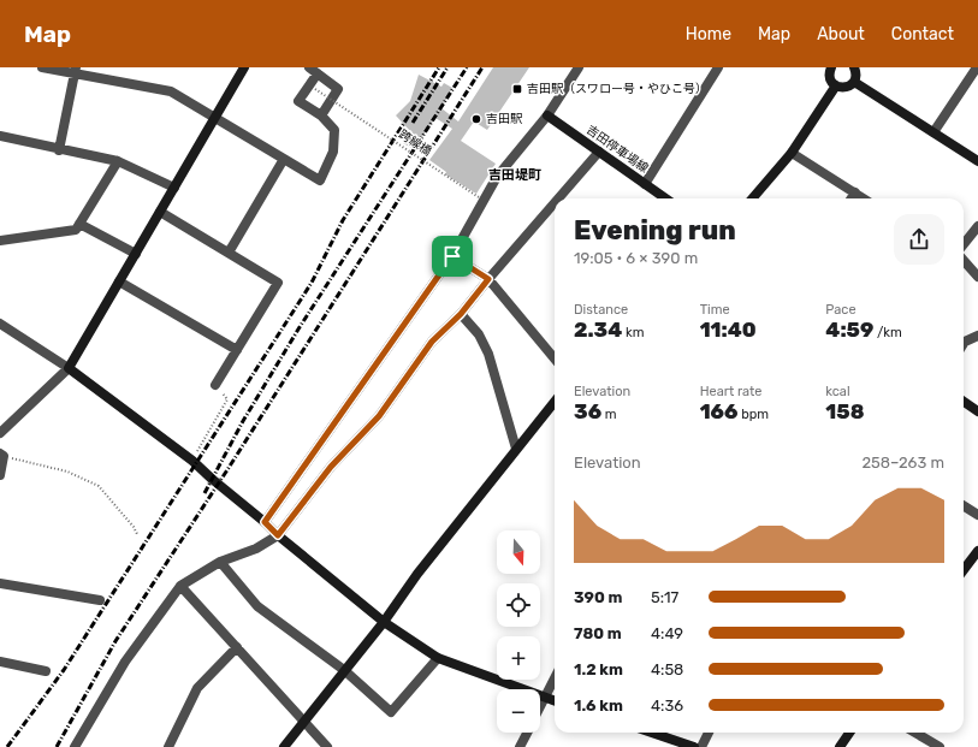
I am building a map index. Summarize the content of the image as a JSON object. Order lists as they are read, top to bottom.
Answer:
{
  "streets": {
    "street": ["吉田停車場線"],
    "path": ["跨線橋"]
  },
  "districts": ["吉田堤町"],
  "places": {
    "transit": ["吉田駅（スワロー号・やひこ号）"],
    "other": ["吉田駅"]
  },
  "north": "bottom",
  "page": {
    "header": "Map",
    "nav": [
      "Home",
      "Map",
      "About",
      "Contact"
    ],
    "heading": ["Evening run", "19:05 · 6 × 390 m"],
    "stats": [
      ["Distance", "2.34 km"],
      ["Time", "11:40"],
      ["Pace", "4:59 /km"],
      ["Elevation", "36 m"],
      ["Heart rate", "166 bpm"],
      ["kcal", "158"]
    ],
    "chart": ["Elevation", "258–263 m"],
    "map_buttons": ["+", "−"],
    "list": [
      {
        "name": "390 m",
        "note": "5:17"
      },
      {
        "name": "780 m",
        "note": "4:49"
      },
      {
        "name": "1.2 km",
        "note": "4:58"
      },
      {
        "name": "1.6 km",
        "note": "4:36"
      }
    ]
  }
}
